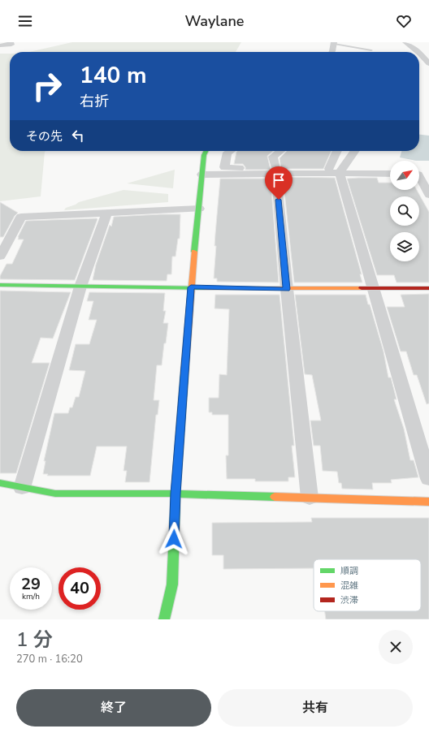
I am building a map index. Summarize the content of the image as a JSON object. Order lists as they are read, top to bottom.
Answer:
{
  "legend": ["順調", "混雑", "渋滞"],
  "north": "top right",
  "page": {
    "header": "Waylane",
    "turn": ["140 m", "右折"],
    "then": "その先",
    "speed": "29 km/h",
    "limit": "40",
    "heading": ["1 分", "270 m · 16:20"],
    "buttons": ["終了", "共有"]
  }
}
